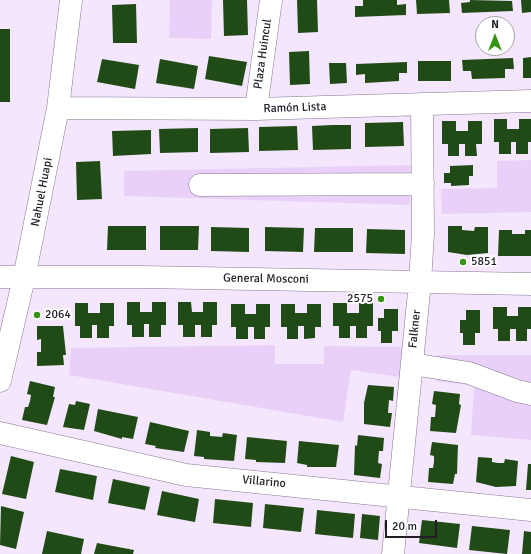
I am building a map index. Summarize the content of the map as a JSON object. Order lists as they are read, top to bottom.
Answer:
{
  "streets": {
    "street": [
      "Plaza Huincul",
      "Ramón Lista",
      "Nahuel Huapi",
      "General Mosconi",
      "Falkner",
      "Villarino"
    ]
  },
  "crossings": [
    ["Plaza Huincul", "Ramón Lista"],
    ["Ramón Lista", "Nahuel Huapi"],
    ["Ramón Lista", "Falkner"],
    ["Nahuel Huapi", "General Mosconi"],
    ["General Mosconi", "Falkner"],
    ["Falkner", "Villarino"]
  ],
  "places": ["5851", "2575", "2064"],
  "scale_bar": "20 m",
  "north": "top"
}
